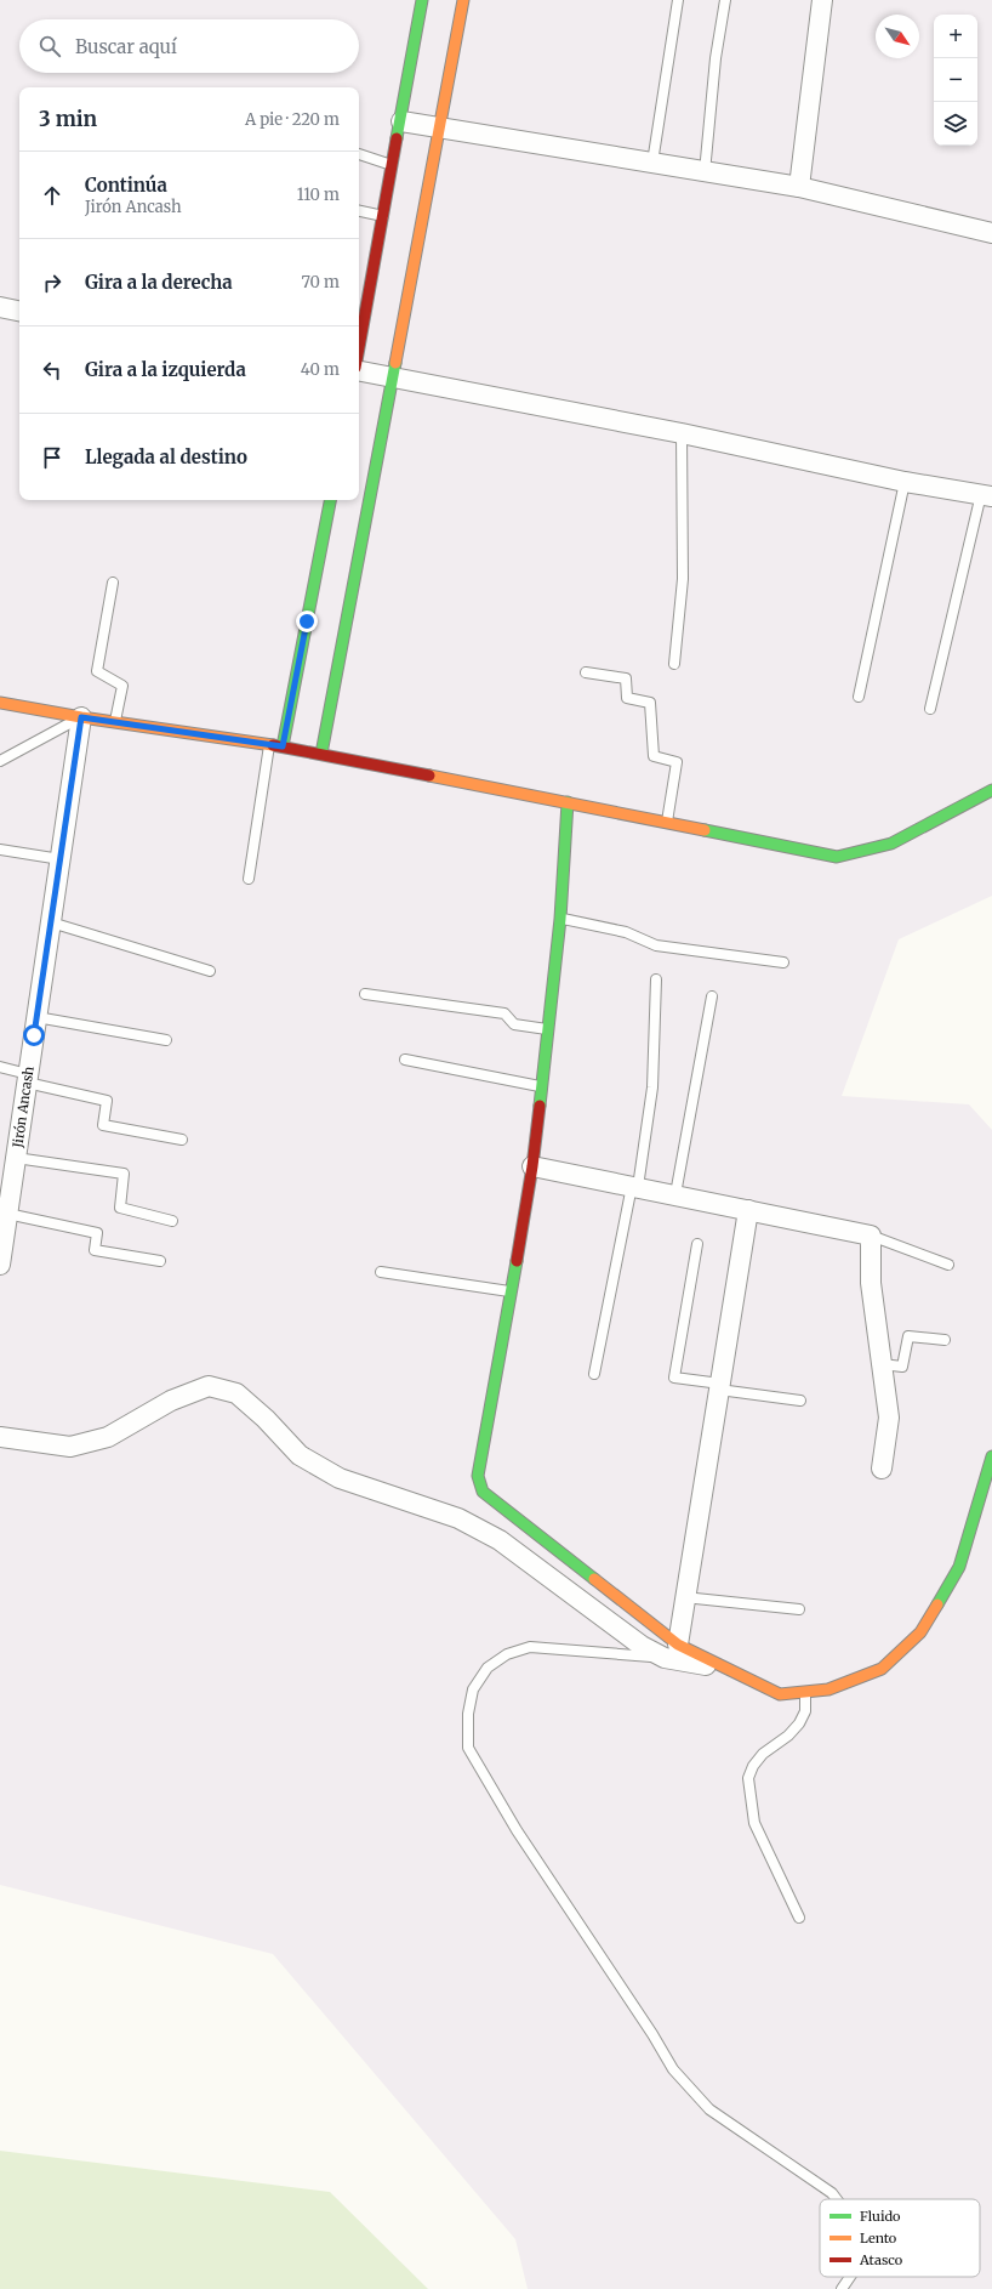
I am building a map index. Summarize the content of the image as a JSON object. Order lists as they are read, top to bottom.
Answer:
{
  "streets": {
    "street": ["Jirón Ancash"]
  },
  "legend": ["Fluido", "Lento", "Atasco"],
  "north": "bottom right",
  "page": {
    "map_buttons": ["+", "−"],
    "search": "Buscar aquí",
    "heading": ["3 min", "A pie · 220 m"],
    "list": [
      ["Continúa", "Jirón Ancash", "110 m"],
      ["Gira a la derecha", "70 m"],
      ["Gira a la izquierda", "40 m"],
      "Llegada al destino"
    ]
  }
}
